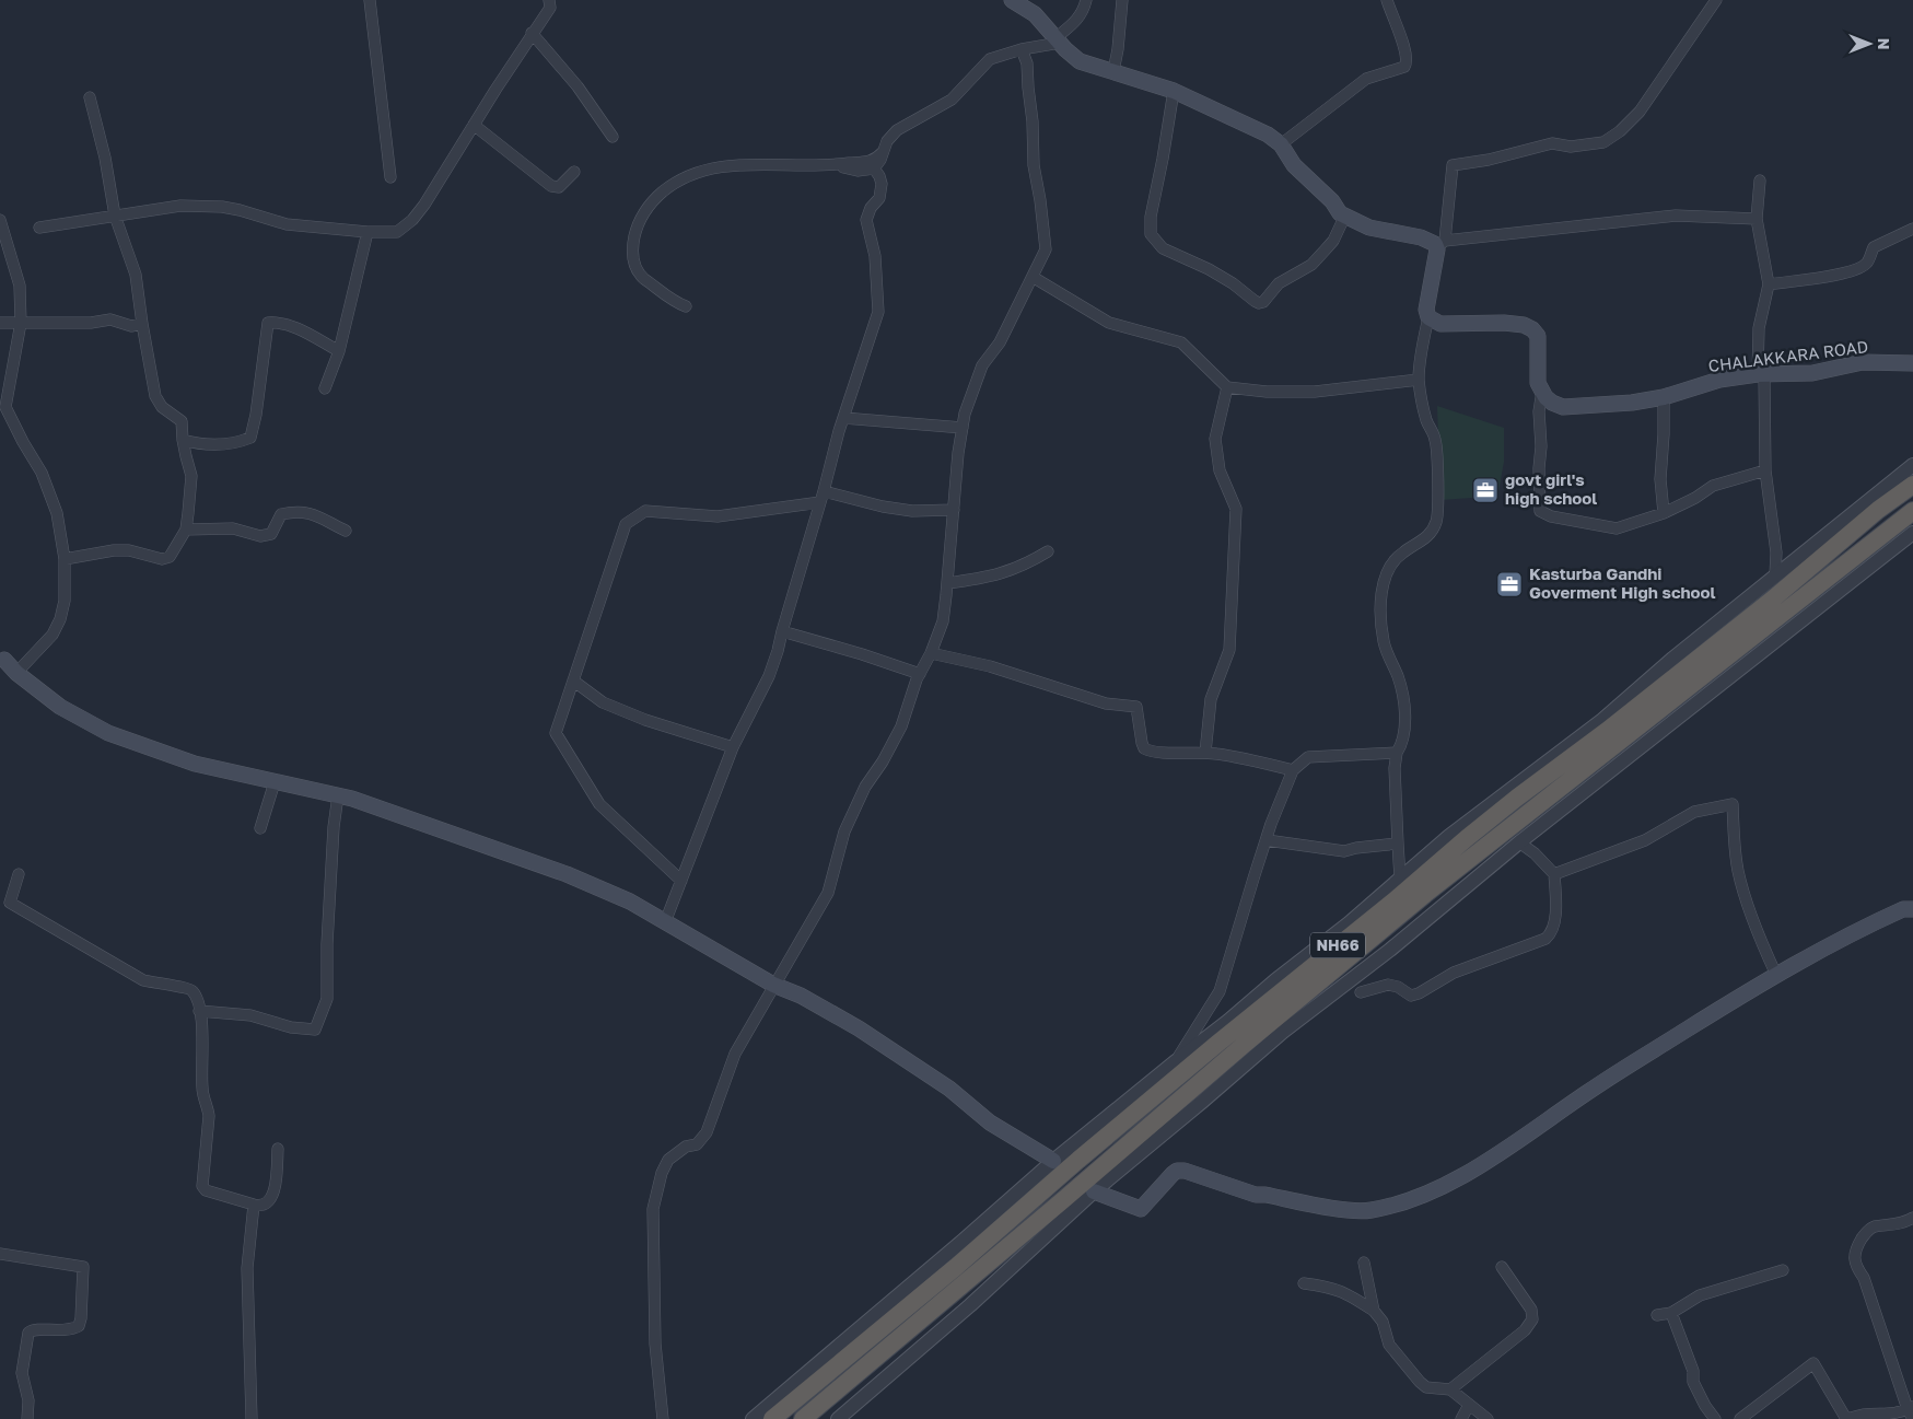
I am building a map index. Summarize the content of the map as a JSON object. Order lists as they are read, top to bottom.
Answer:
{
  "streets": {
    "highway": ["NH66"],
    "main road": ["CHALAKKARA ROAD"]
  },
  "places": {
    "office": ["govt girl's high school", "Kasturba Gandhi Goverment High school"]
  },
  "north": "right"
}
